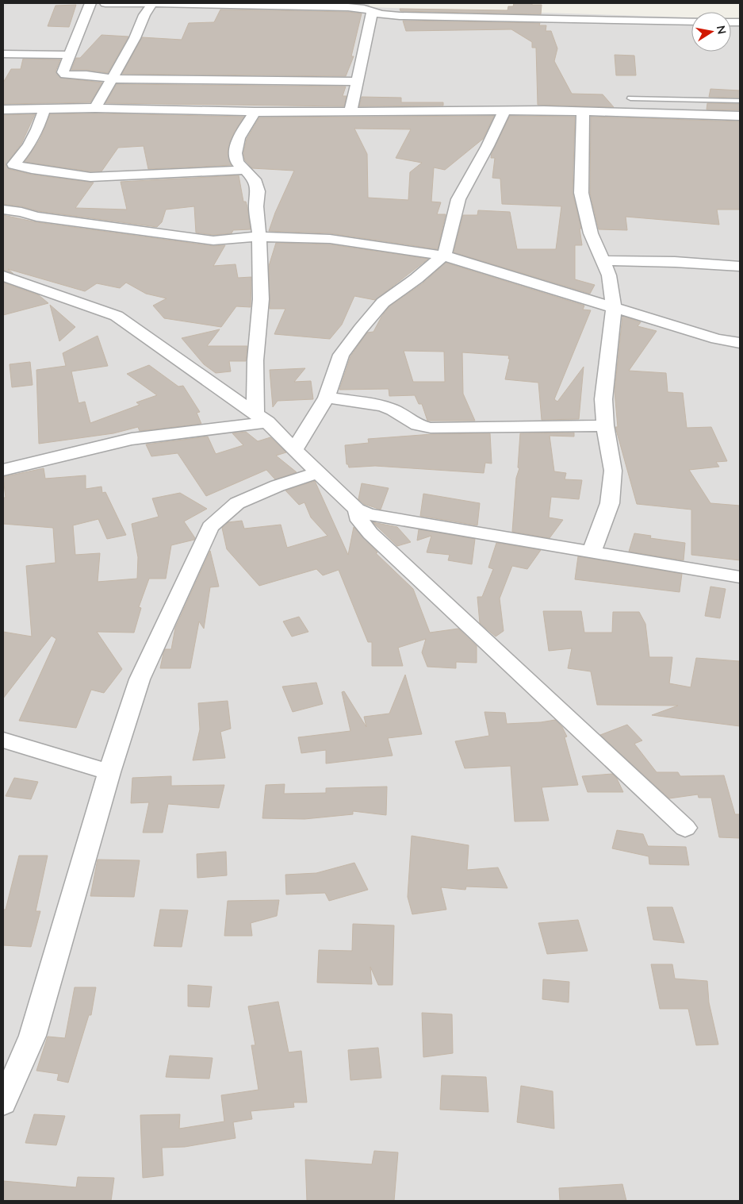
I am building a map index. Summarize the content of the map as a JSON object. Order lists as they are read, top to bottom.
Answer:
{
  "north": "right"
}
